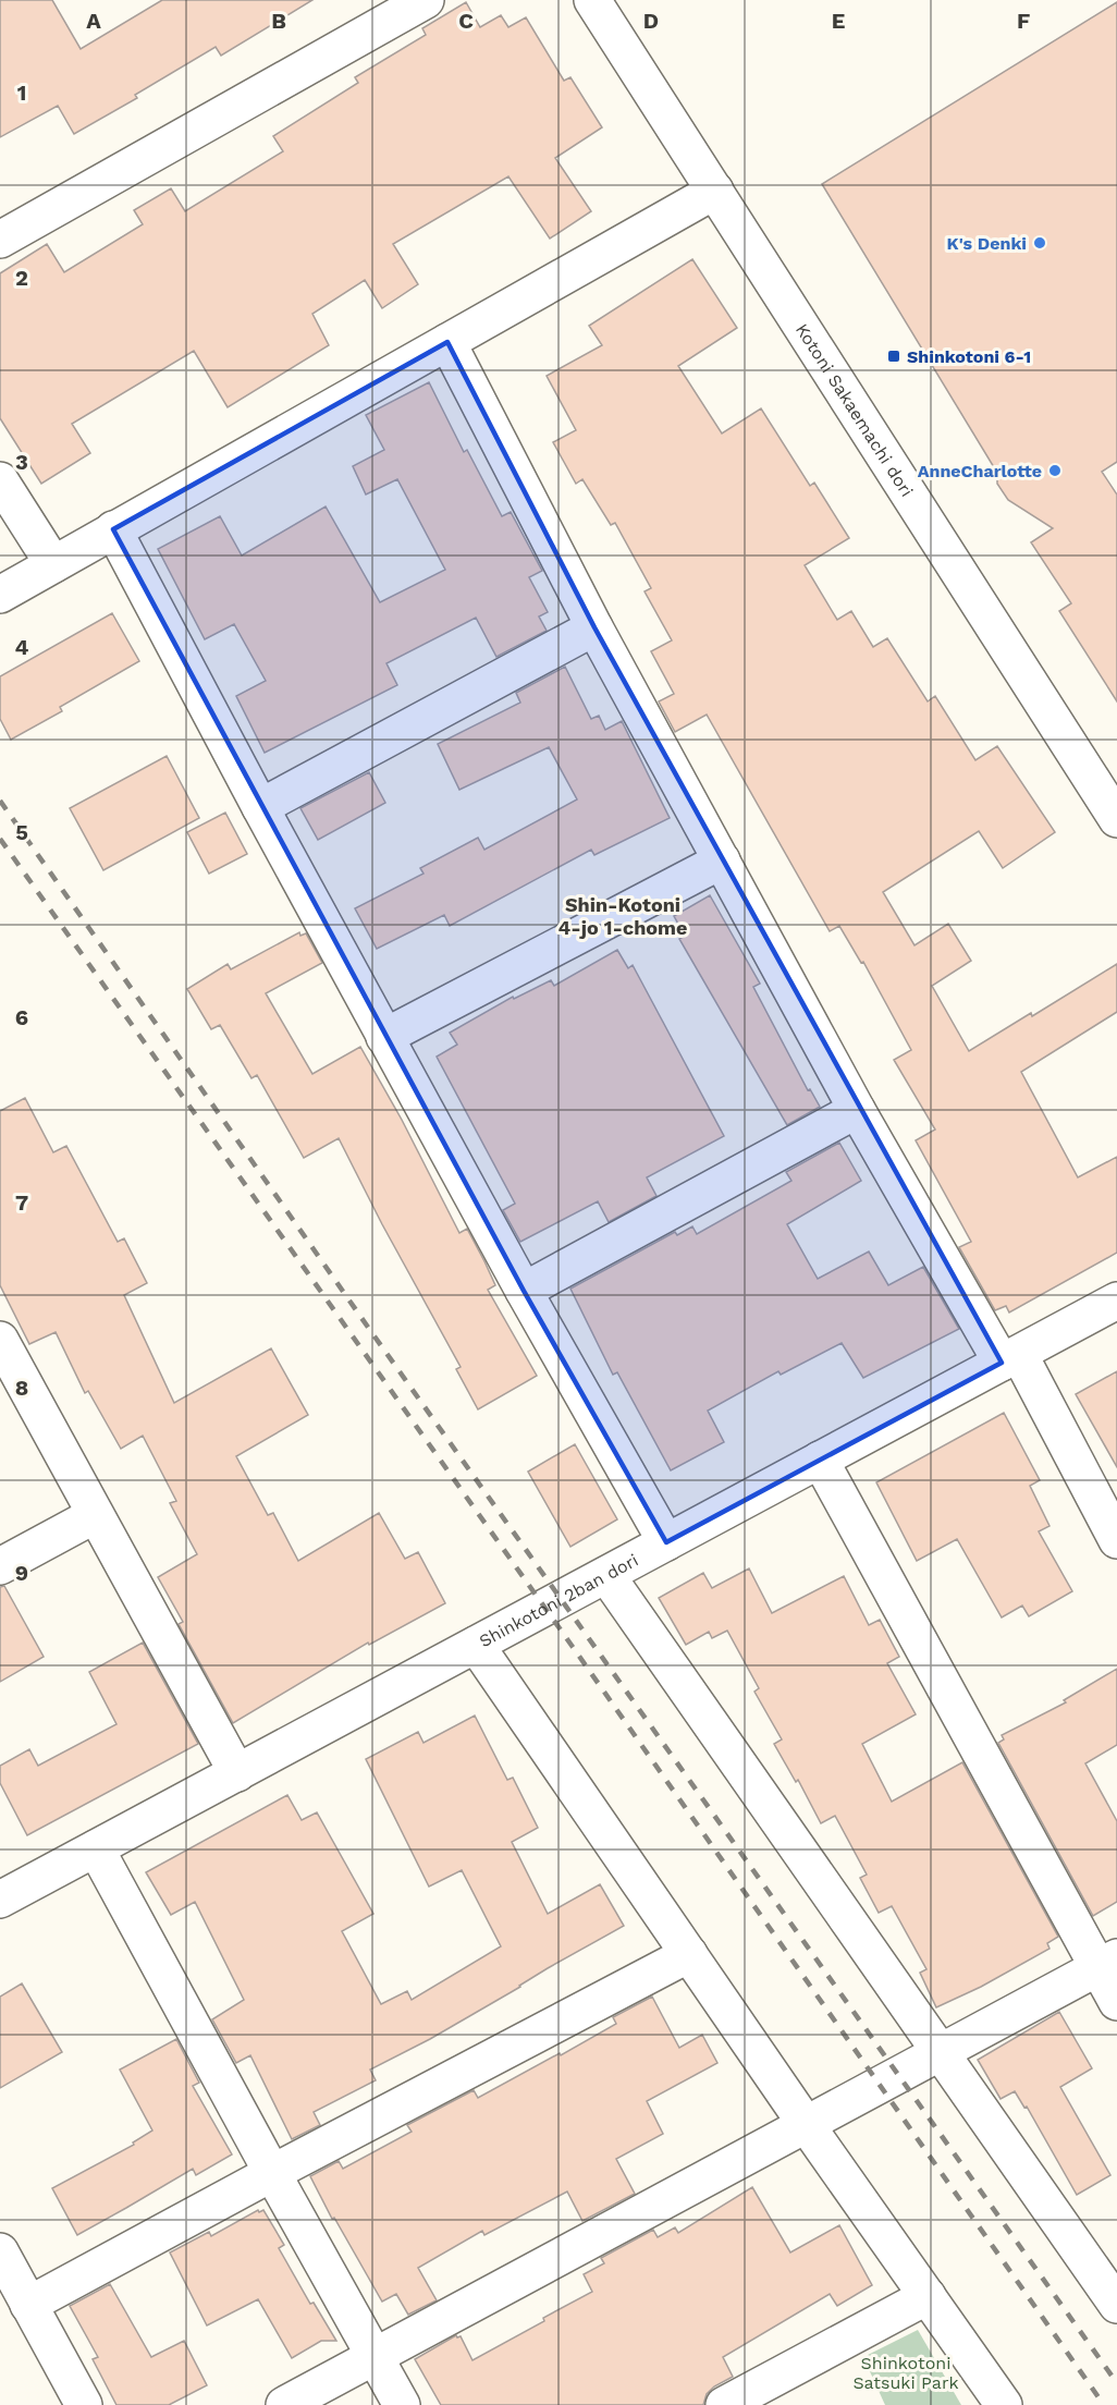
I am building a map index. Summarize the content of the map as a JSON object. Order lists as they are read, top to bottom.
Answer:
{
  "streets": {
    "street": ["Kotoni Sakaemachi dori", "Shinkotoni 2ban dori"]
  },
  "districts": ["Shin-Kotoni 4-jo 1-chome"],
  "parks": ["Shinkotoni Satsuki Park"],
  "places": {
    "other": ["K's Denki", "AnneCharlotte"],
    "transit": ["Shinkotoni 6-1"]
  },
  "grid": {
    "columns": [
      "A",
      "B",
      "C",
      "D",
      "E",
      "F"
    ],
    "rows": [
      "1",
      "2",
      "3",
      "4",
      "5",
      "6",
      "7",
      "8",
      "9"
    ]
  }
}
